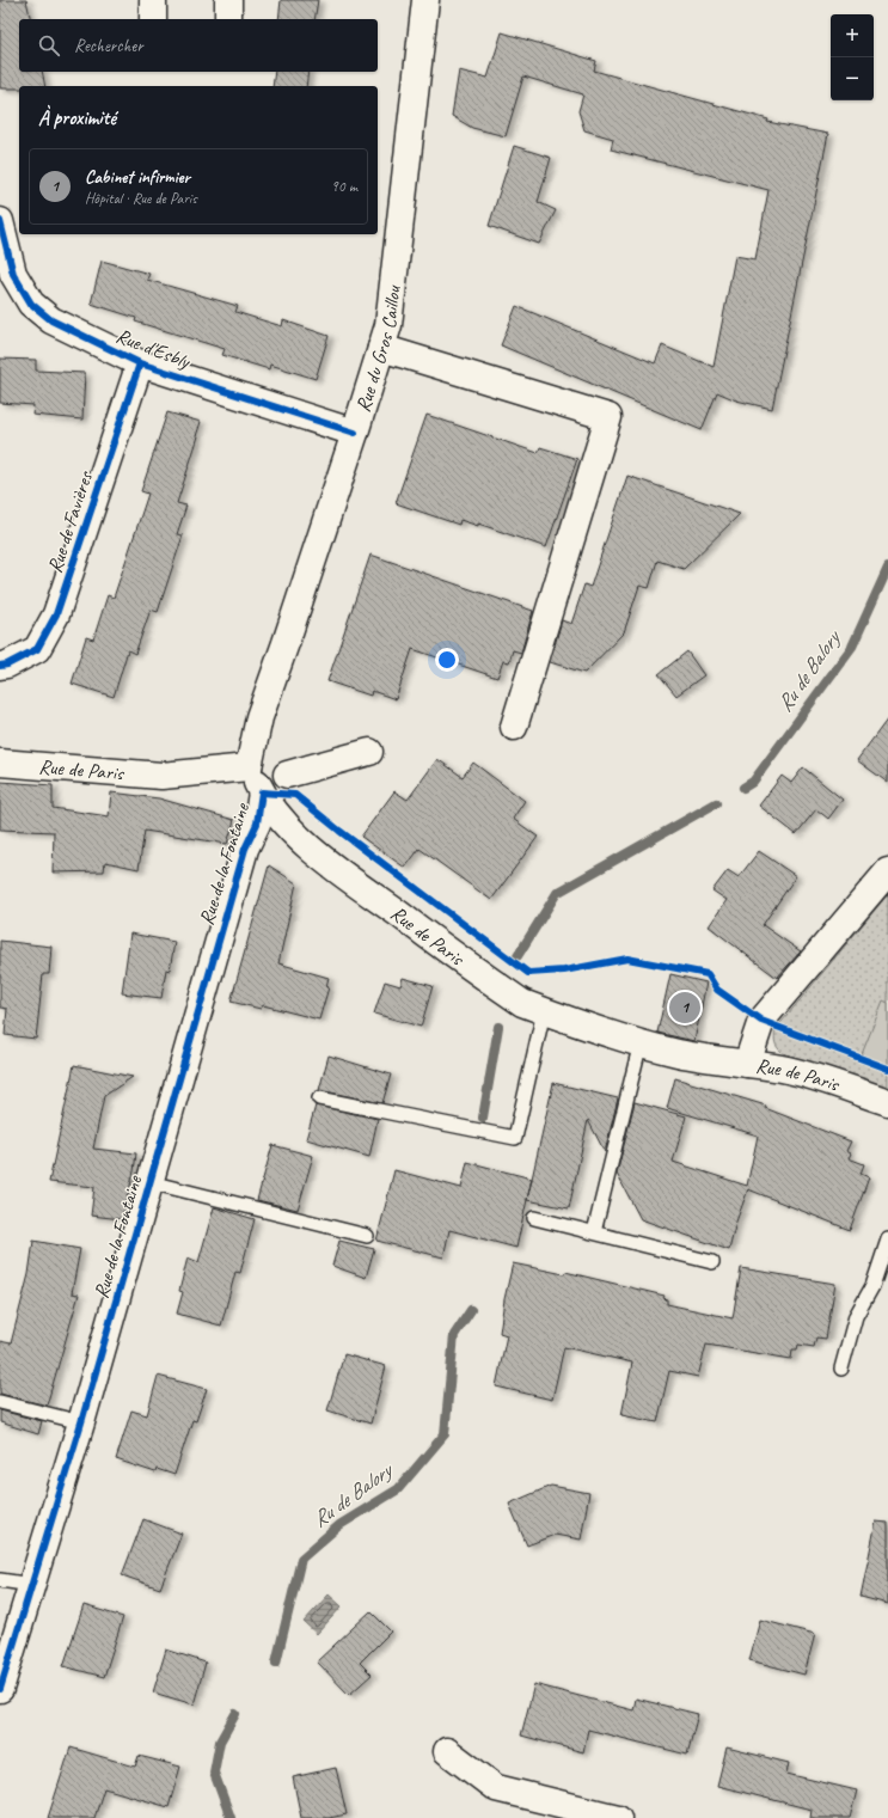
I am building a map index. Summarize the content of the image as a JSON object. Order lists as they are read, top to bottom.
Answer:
{
  "streets": {
    "street": [
      "Rue d'Esbly",
      "Rue du Gros Caillou",
      "Rue de Favières",
      "Rue de Paris",
      "Rue de la Fontaine"
    ]
  },
  "crossings": [
    ["Rue d'Esbly", "Rue du Gros Caillou"],
    ["Rue d'Esbly", "Rue de Favières"],
    ["Rue du Gros Caillou", "Rue de Paris"],
    ["Rue de Paris", "Rue de la Fontaine"]
  ],
  "water": ["Ru de Balory"],
  "page": {
    "map_buttons": ["+", "−"],
    "search": "Rechercher",
    "heading": "À proximité",
    "list": [
      {
        "mark": "1",
        "name": "Cabinet infirmier",
        "note": "Hôpital · Rue de Paris",
        "value": "90 m"
      }
    ],
    "pins": "1"
  }
}
